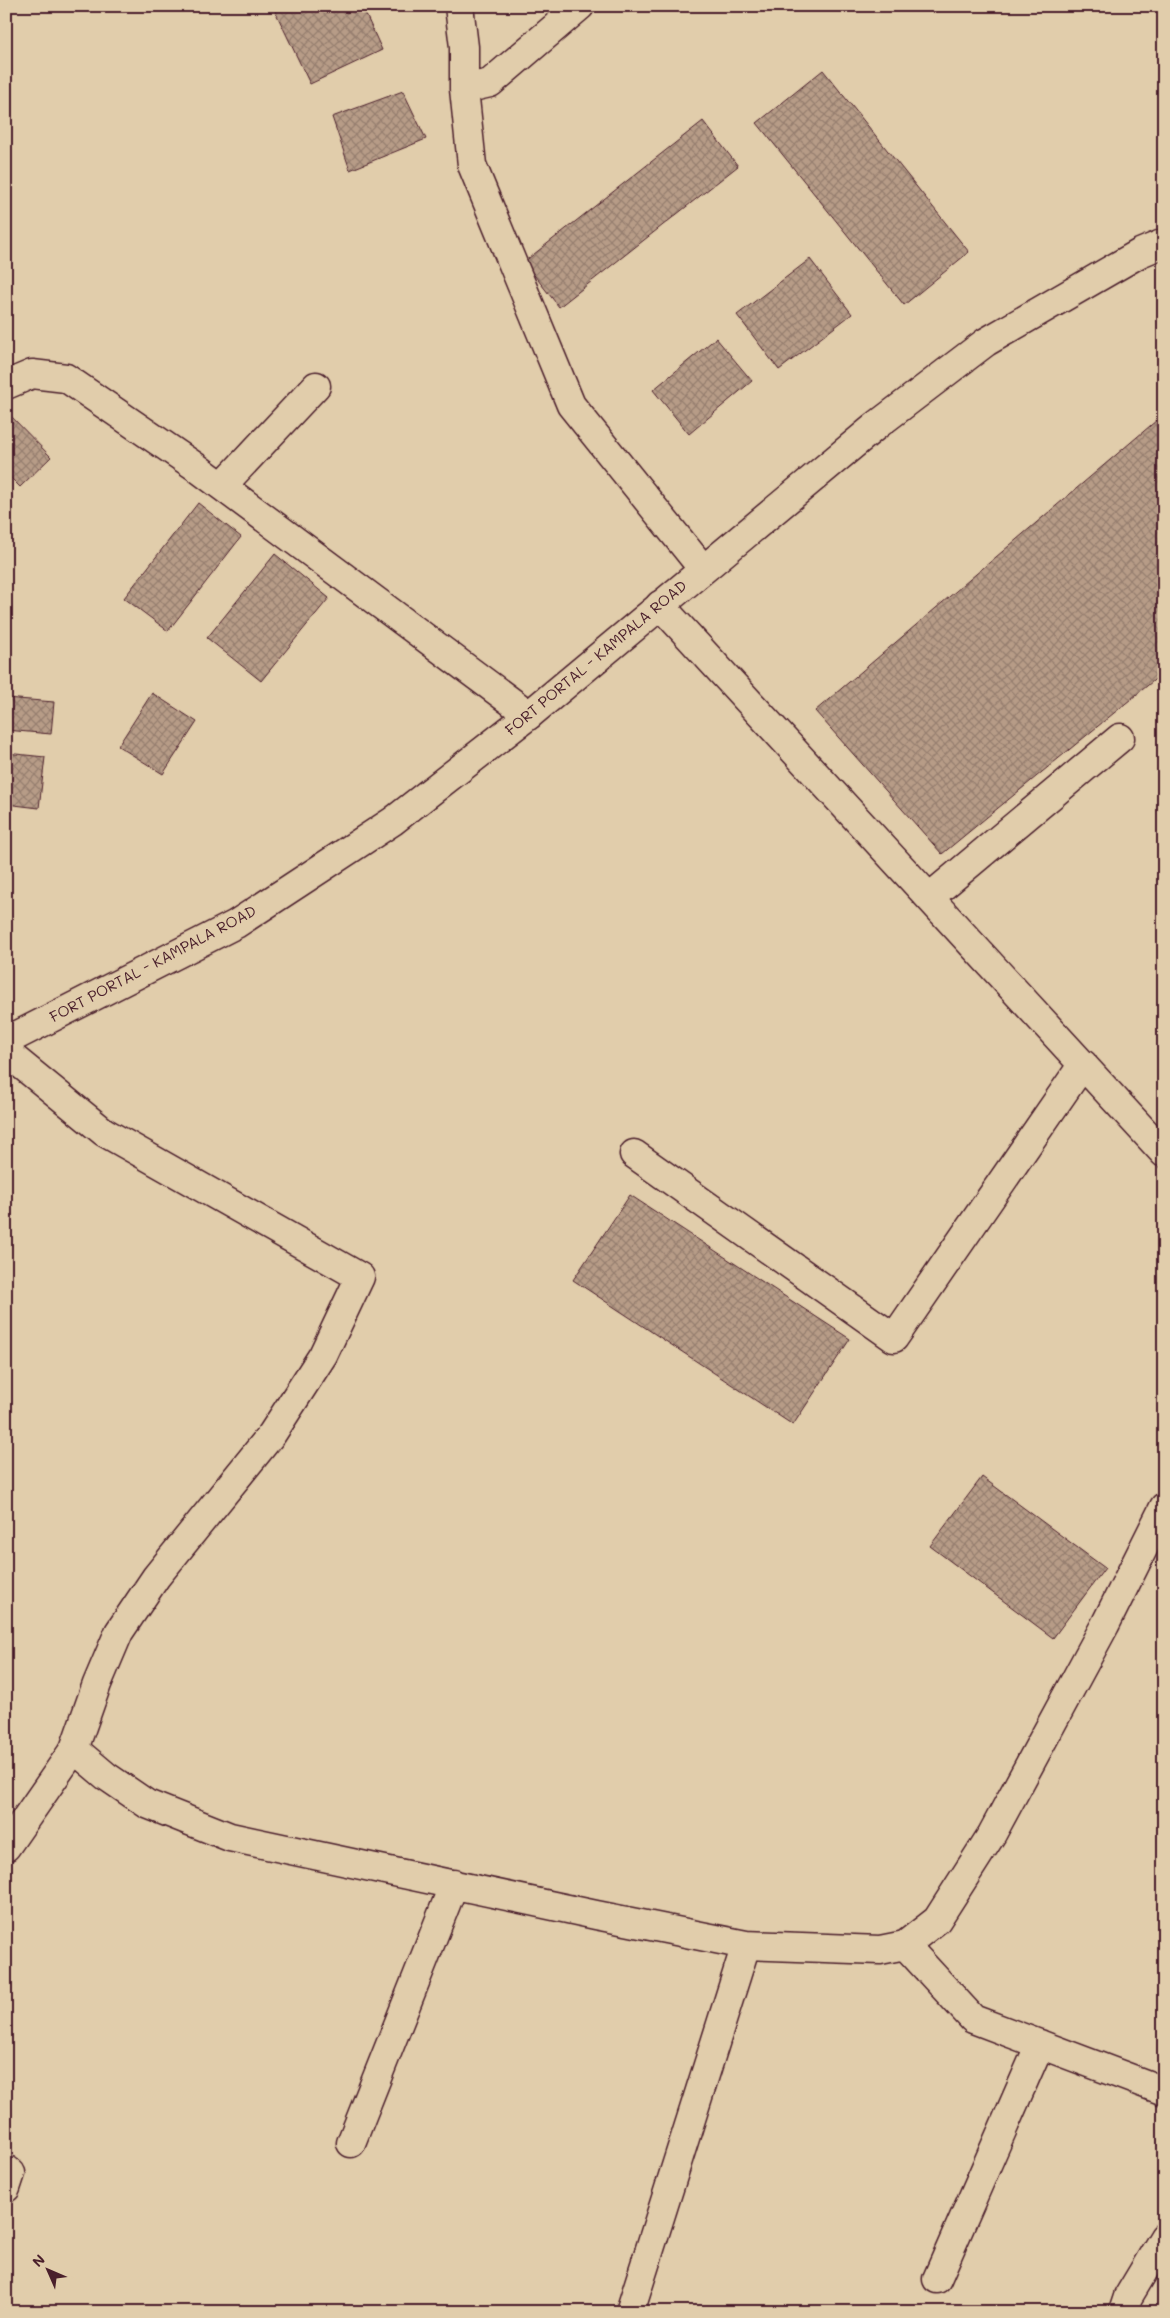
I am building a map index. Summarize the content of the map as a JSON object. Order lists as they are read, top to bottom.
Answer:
{
  "streets": {
    "street": ["FORT PORTAL - KAMPALA ROAD"]
  },
  "north": "top left"
}
